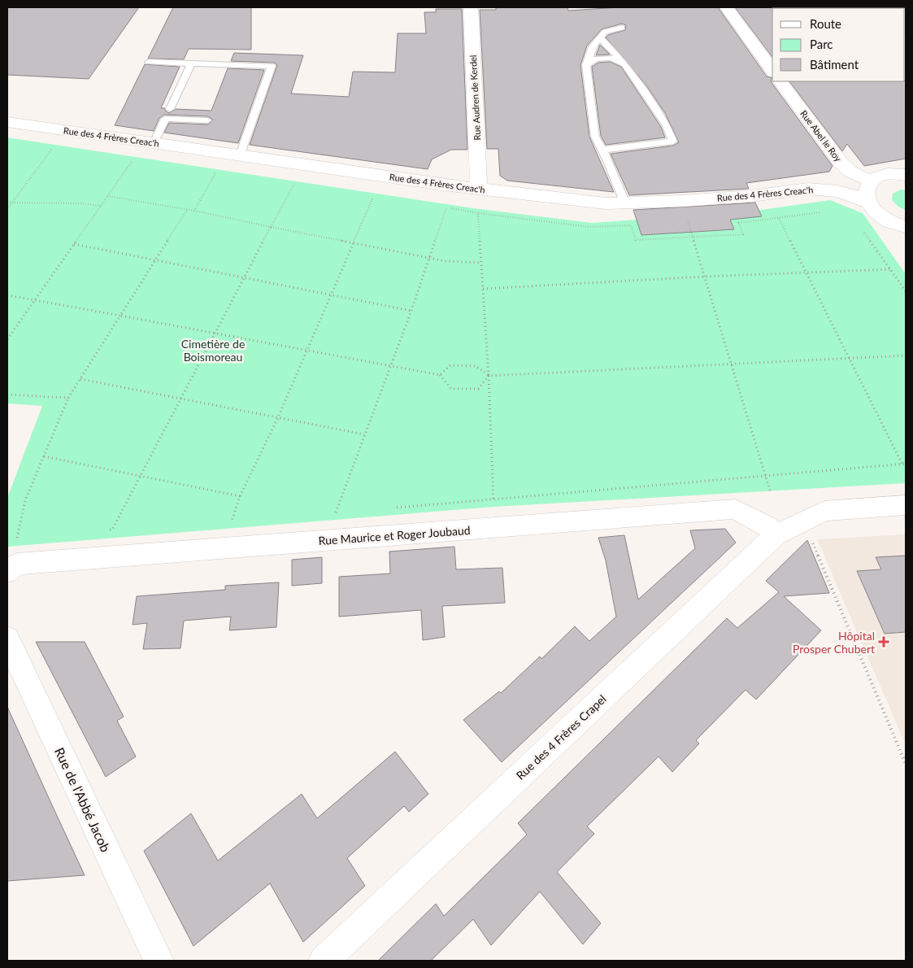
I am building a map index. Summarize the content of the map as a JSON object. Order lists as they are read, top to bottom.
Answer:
{
  "streets": {
    "street": [
      "Rue Audren de Kerdel",
      "Rue Abel le Roy",
      "Rue des 4 Frères Creac'h",
      "Rue Maurice et Roger Joubaud",
      "Rue des 4 Frères Crapel",
      "Rue de l'Abbé Jacob"
    ]
  },
  "crossings": [
    ["Rue Audren de Kerdel", "Rue des 4 Frères Creac'h"],
    ["Rue Maurice et Roger Joubaud", "Rue des 4 Frères Crapel"]
  ],
  "parks": ["Cimetière de Boismoreau"],
  "places": {
    "health": ["Hôpital Prosper Chubert"]
  },
  "legend": ["Route", "Parc", "Bâtiment"]
}
